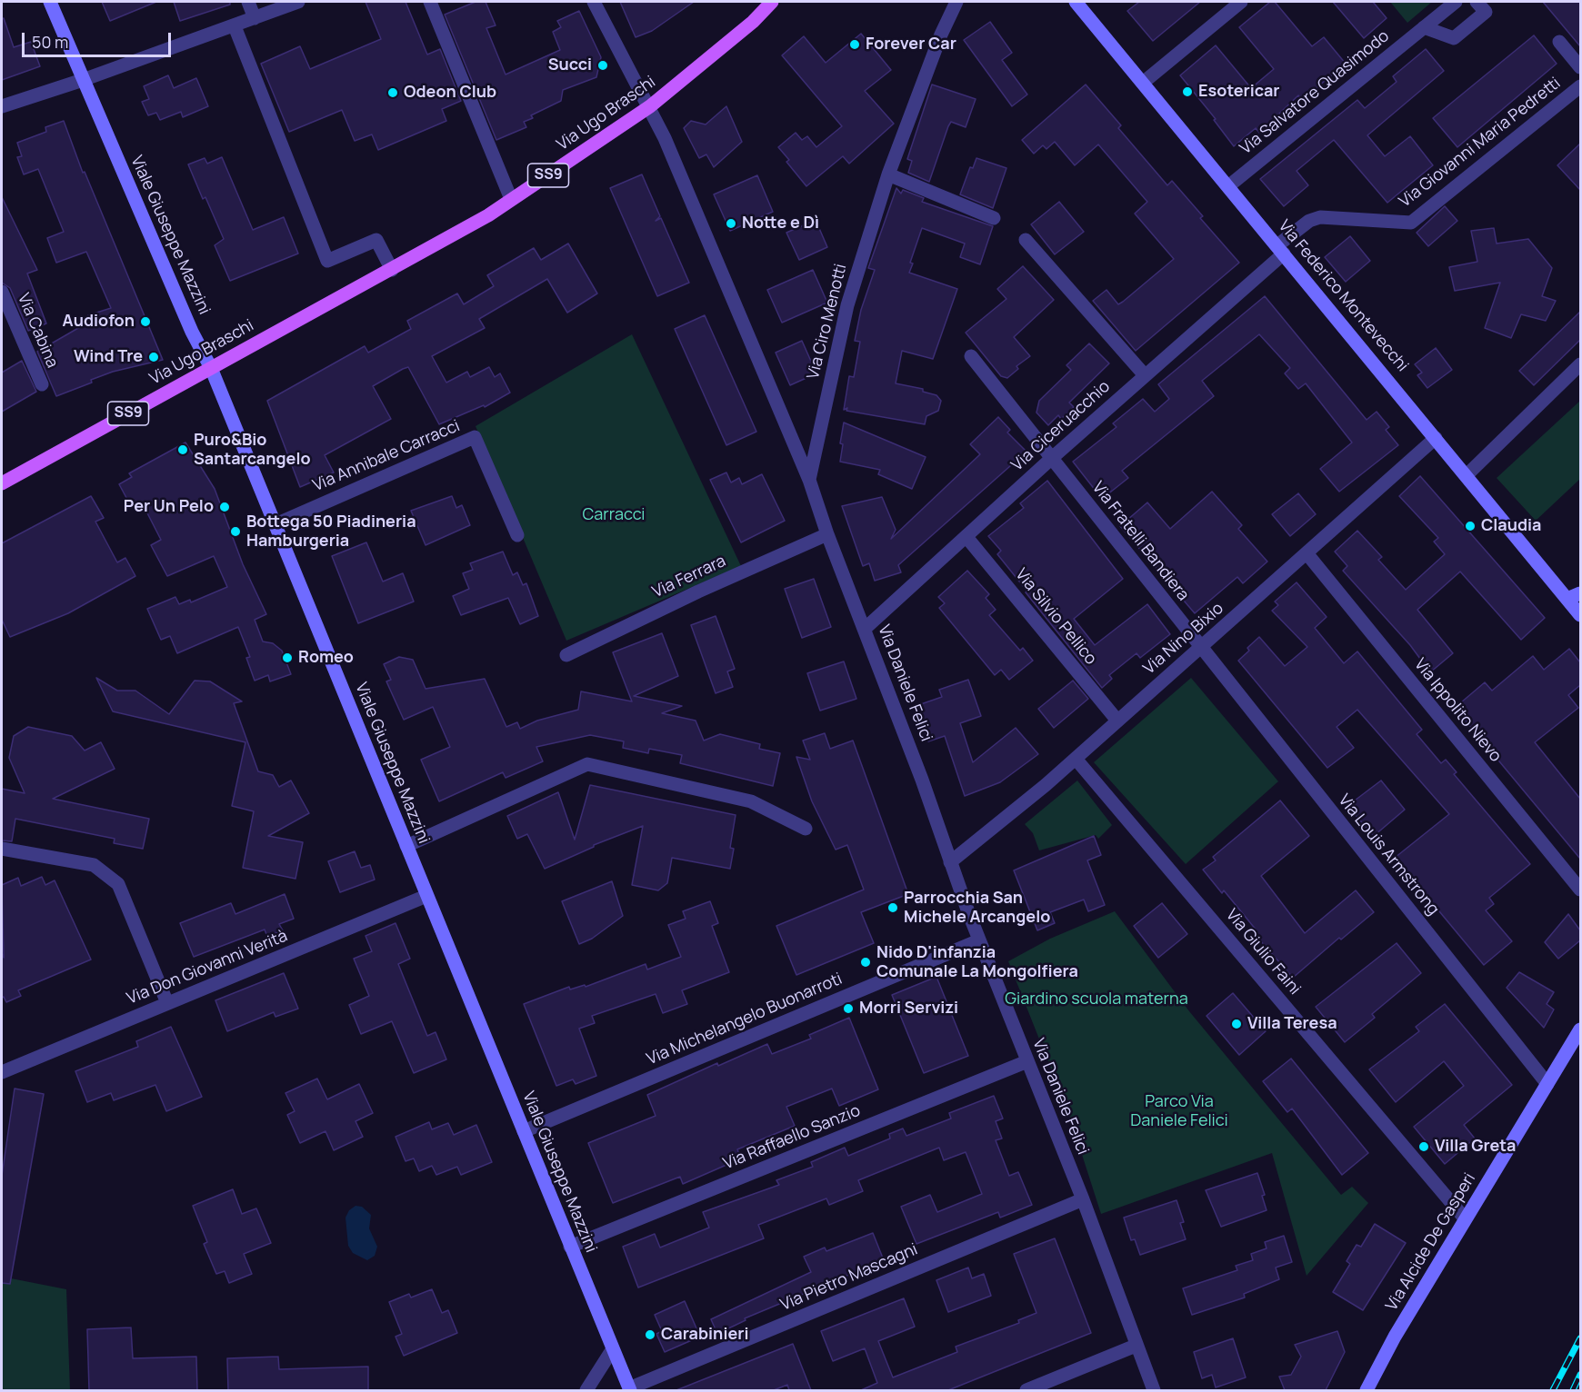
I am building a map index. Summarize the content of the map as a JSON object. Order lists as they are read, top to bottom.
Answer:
{
  "streets": {
    "main road": ["Via Ugo Braschi", "SS9"],
    "street": [
      "Via Salvatore Quasimodo",
      "Via Giovanni Maria Pedretti",
      "Viale Giuseppe Mazzini",
      "Via Federico Montevecchi",
      "Via Ciro Menotti",
      "Via Cabina",
      "Via Ciceruacchio",
      "Via Annibale Carracci",
      "Via Fratelli Bandiera",
      "Via Ferrara",
      "Via Silvio Pellico",
      "Via Nino Bixio",
      "Via Daniele Felici",
      "Via Ippolito Nievo",
      "Via Louis Armstrong",
      "Via Giulio Faini",
      "Via Don Giovanni Verità",
      "Via Michelangelo Buonarroti",
      "Via Raffaello Sanzio",
      "Via Alcide De Gasperi",
      "Via Pietro Mascagni"
    ]
  },
  "crossings": [
    ["Via Salvatore Quasimodo", "Via Federico Montevecchi"],
    ["Via Ugo Braschi", "Viale Giuseppe Mazzini"],
    ["Via Ugo Braschi", "Via Daniele Felici"],
    ["Via Giovanni Maria Pedretti", "Via Federico Montevecchi"],
    ["Via Giovanni Maria Pedretti", "Via Ciceruacchio"],
    ["Viale Giuseppe Mazzini", "Via Annibale Carracci"],
    ["Viale Giuseppe Mazzini", "Via Don Giovanni Verità"],
    ["Viale Giuseppe Mazzini", "Via Michelangelo Buonarroti"],
    ["Viale Giuseppe Mazzini", "Via Raffaello Sanzio"],
    ["Viale Giuseppe Mazzini", "Via Pietro Mascagni"],
    ["Via Federico Montevecchi", "Via Ciceruacchio"],
    ["Via Federico Montevecchi", "Via Nino Bixio"],
    ["Via Ciro Menotti", "Via Daniele Felici"],
    ["Via Ciceruacchio", "Via Fratelli Bandiera"],
    ["Via Ciceruacchio", "Via Silvio Pellico"],
    ["Via Ciceruacchio", "Via Daniele Felici"],
    ["Via Fratelli Bandiera", "Via Nino Bixio"],
    ["Via Fratelli Bandiera", "Via Louis Armstrong"],
    ["Via Ferrara", "Via Daniele Felici"],
    ["Via Silvio Pellico", "Via Nino Bixio"],
    ["Via Nino Bixio", "Via Daniele Felici"],
    ["Via Nino Bixio", "Via Ippolito Nievo"],
    ["Via Nino Bixio", "Via Louis Armstrong"],
    ["Via Nino Bixio", "Via Giulio Faini"],
    ["Via Daniele Felici", "Via Michelangelo Buonarroti"],
    ["Via Daniele Felici", "Via Raffaello Sanzio"],
    ["Via Daniele Felici", "Via Pietro Mascagni"],
    ["Via Louis Armstrong", "Via Alcide De Gasperi"],
    ["Via Giulio Faini", "Via Alcide De Gasperi"]
  ],
  "parks": ["Carracci", "Giardino scuola materna", "Parco Via Daniele Felici"],
  "places": [
    "Forever Car",
    "Succi",
    "Esotericar",
    "Odeon Club",
    "Notte e Dì",
    "Audiofon",
    "Wind Tre",
    "Puro&Bio Santarcangelo",
    "Per Un Pelo",
    "Claudia",
    "Bottega 50 Piadineria Hamburgeria",
    "Romeo",
    "Parrocchia San Michele Arcangelo",
    "Nido D'infanzia Comunale La Mongolfiera",
    "Morri Servizi",
    "Villa Teresa",
    "Villa Greta",
    "Carabinieri"
  ],
  "scale_bar": "50 m"
}
